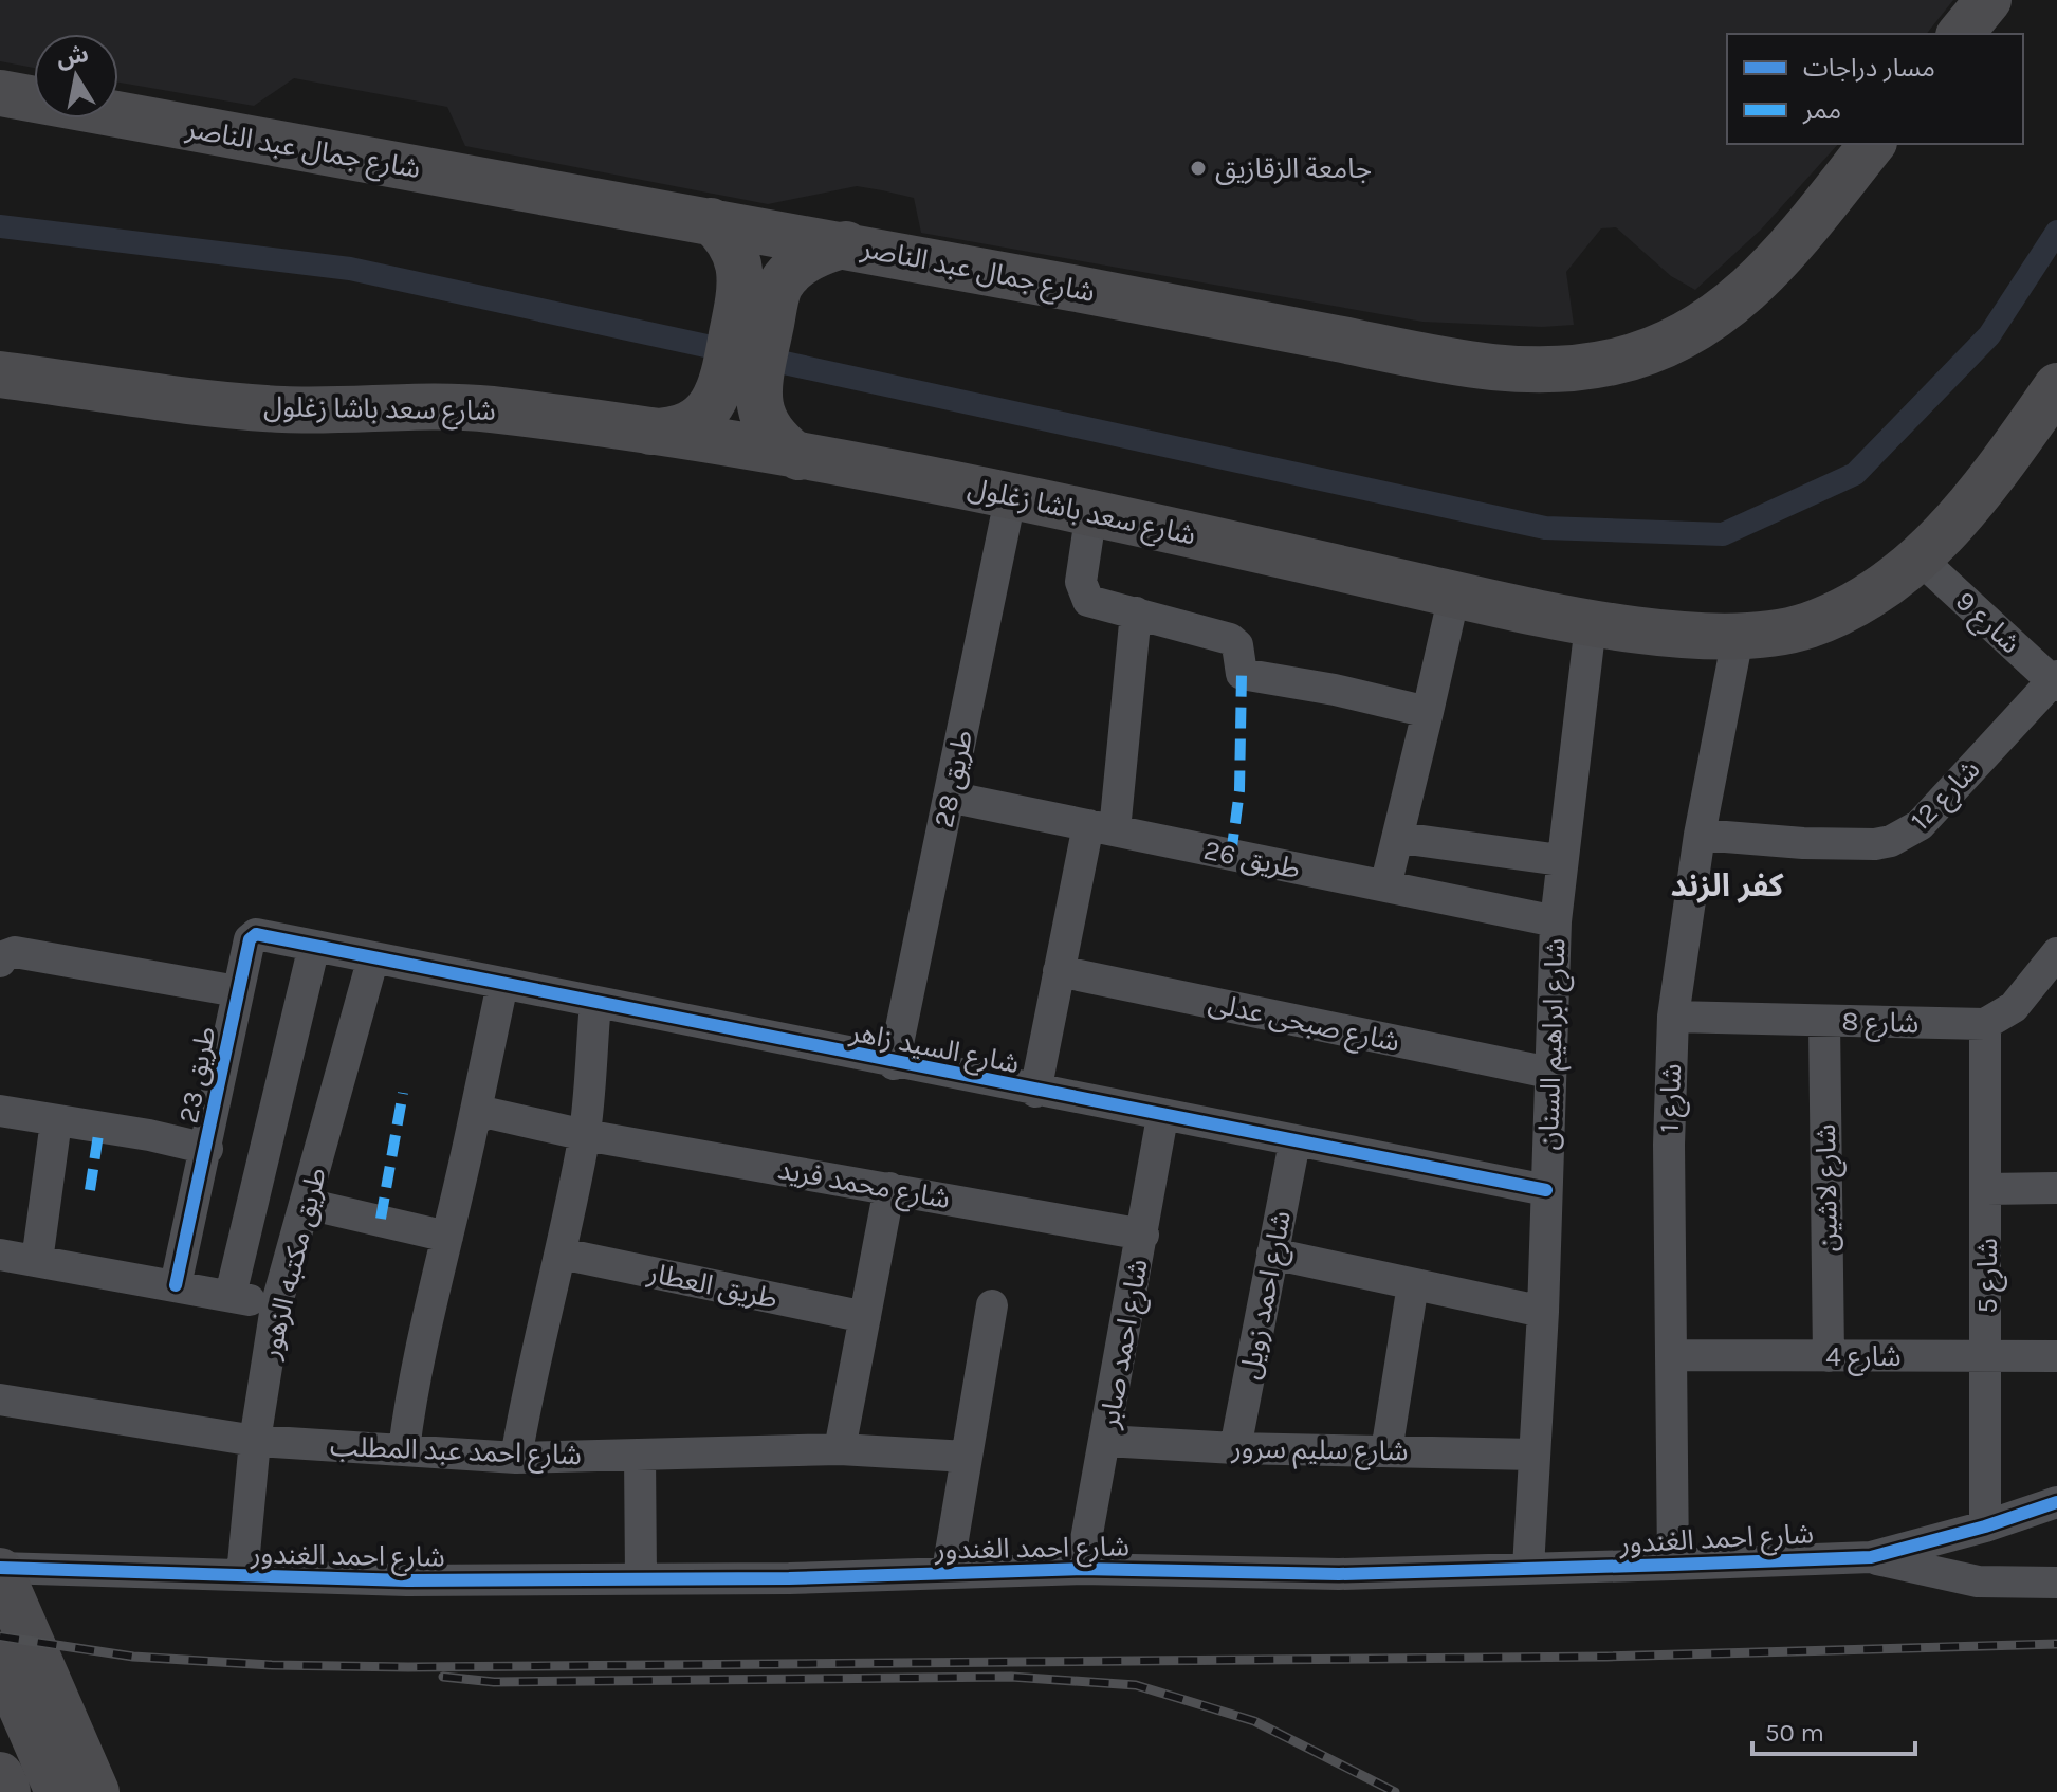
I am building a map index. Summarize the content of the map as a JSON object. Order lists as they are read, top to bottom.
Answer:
{
  "streets": {
    "highway": ["شارع جمال عبد الناصر", "شارع سعد باشا زغلول"],
    "street": [
      "شارع 9",
      "طريق 28",
      "شارع 12",
      "طريق 26",
      "شارع صبحى عدلى",
      "شارع 8",
      "شارع ابراهيم السنان",
      "شارع السيد زاهر",
      "طريق 23",
      "شارع 1",
      "شارع محمد فريد",
      "شارع لاشين",
      "طريق مكتبه الزهور",
      "شارع 5",
      "طريق العطار",
      "شارع احمد زويل",
      "شارع احمد صابر",
      "شارع 4",
      "شارع سليم سرور",
      "شارع احمد عبد المطلب",
      "شارع احمد الغندور"
    ]
  },
  "crossings": [
    ["شارع سعد باشا زغلول", "شارع 9"],
    ["شارع سعد باشا زغلول", "طريق 28"],
    ["شارع سعد باشا زغلول", "شارع ابراهيم السنان"],
    ["شارع سعد باشا زغلول", "شارع 1"],
    ["شارع 9", "شارع 12"],
    ["طريق 28", "طريق 26"],
    ["طريق 28", "شارع السيد زاهر"],
    ["شارع 12", "شارع 1"],
    ["طريق 26", "شارع ابراهيم السنان"],
    ["شارع صبحى عدلى", "شارع ابراهيم السنان"],
    ["شارع 8", "شارع 1"],
    ["شارع 8", "شارع لاشين"],
    ["شارع 8", "شارع 5"],
    ["شارع ابراهيم السنان", "شارع السيد زاهر"],
    ["شارع ابراهيم السنان", "شارع سليم سرور"],
    ["شارع ابراهيم السنان", "شارع احمد الغندور"],
    ["شارع السيد زاهر", "طريق 23"],
    ["شارع السيد زاهر", "طريق مكتبه الزهور"],
    ["شارع السيد زاهر", "شارع احمد زويل"],
    ["شارع السيد زاهر", "شارع احمد صابر"],
    ["شارع 1", "شارع 4"],
    ["شارع 1", "شارع احمد الغندور"],
    ["شارع محمد فريد", "شارع احمد صابر"],
    ["شارع لاشين", "شارع 4"],
    ["طريق مكتبه الزهور", "شارع احمد عبد المطلب"],
    ["طريق مكتبه الزهور", "شارع احمد الغندور"],
    ["شارع 5", "شارع 4"],
    ["شارع 5", "شارع احمد الغندور"],
    ["شارع احمد زويل", "شارع سليم سرور"],
    ["شارع احمد صابر", "شارع سليم سرور"],
    ["شارع احمد صابر", "شارع احمد الغندور"]
  ],
  "districts": ["كفر الزند"],
  "places": ["جامعة الزقازيق"],
  "legend": ["مسار دراجات", "ممر"],
  "scale_bar": "50 m",
  "north": "top"
}
